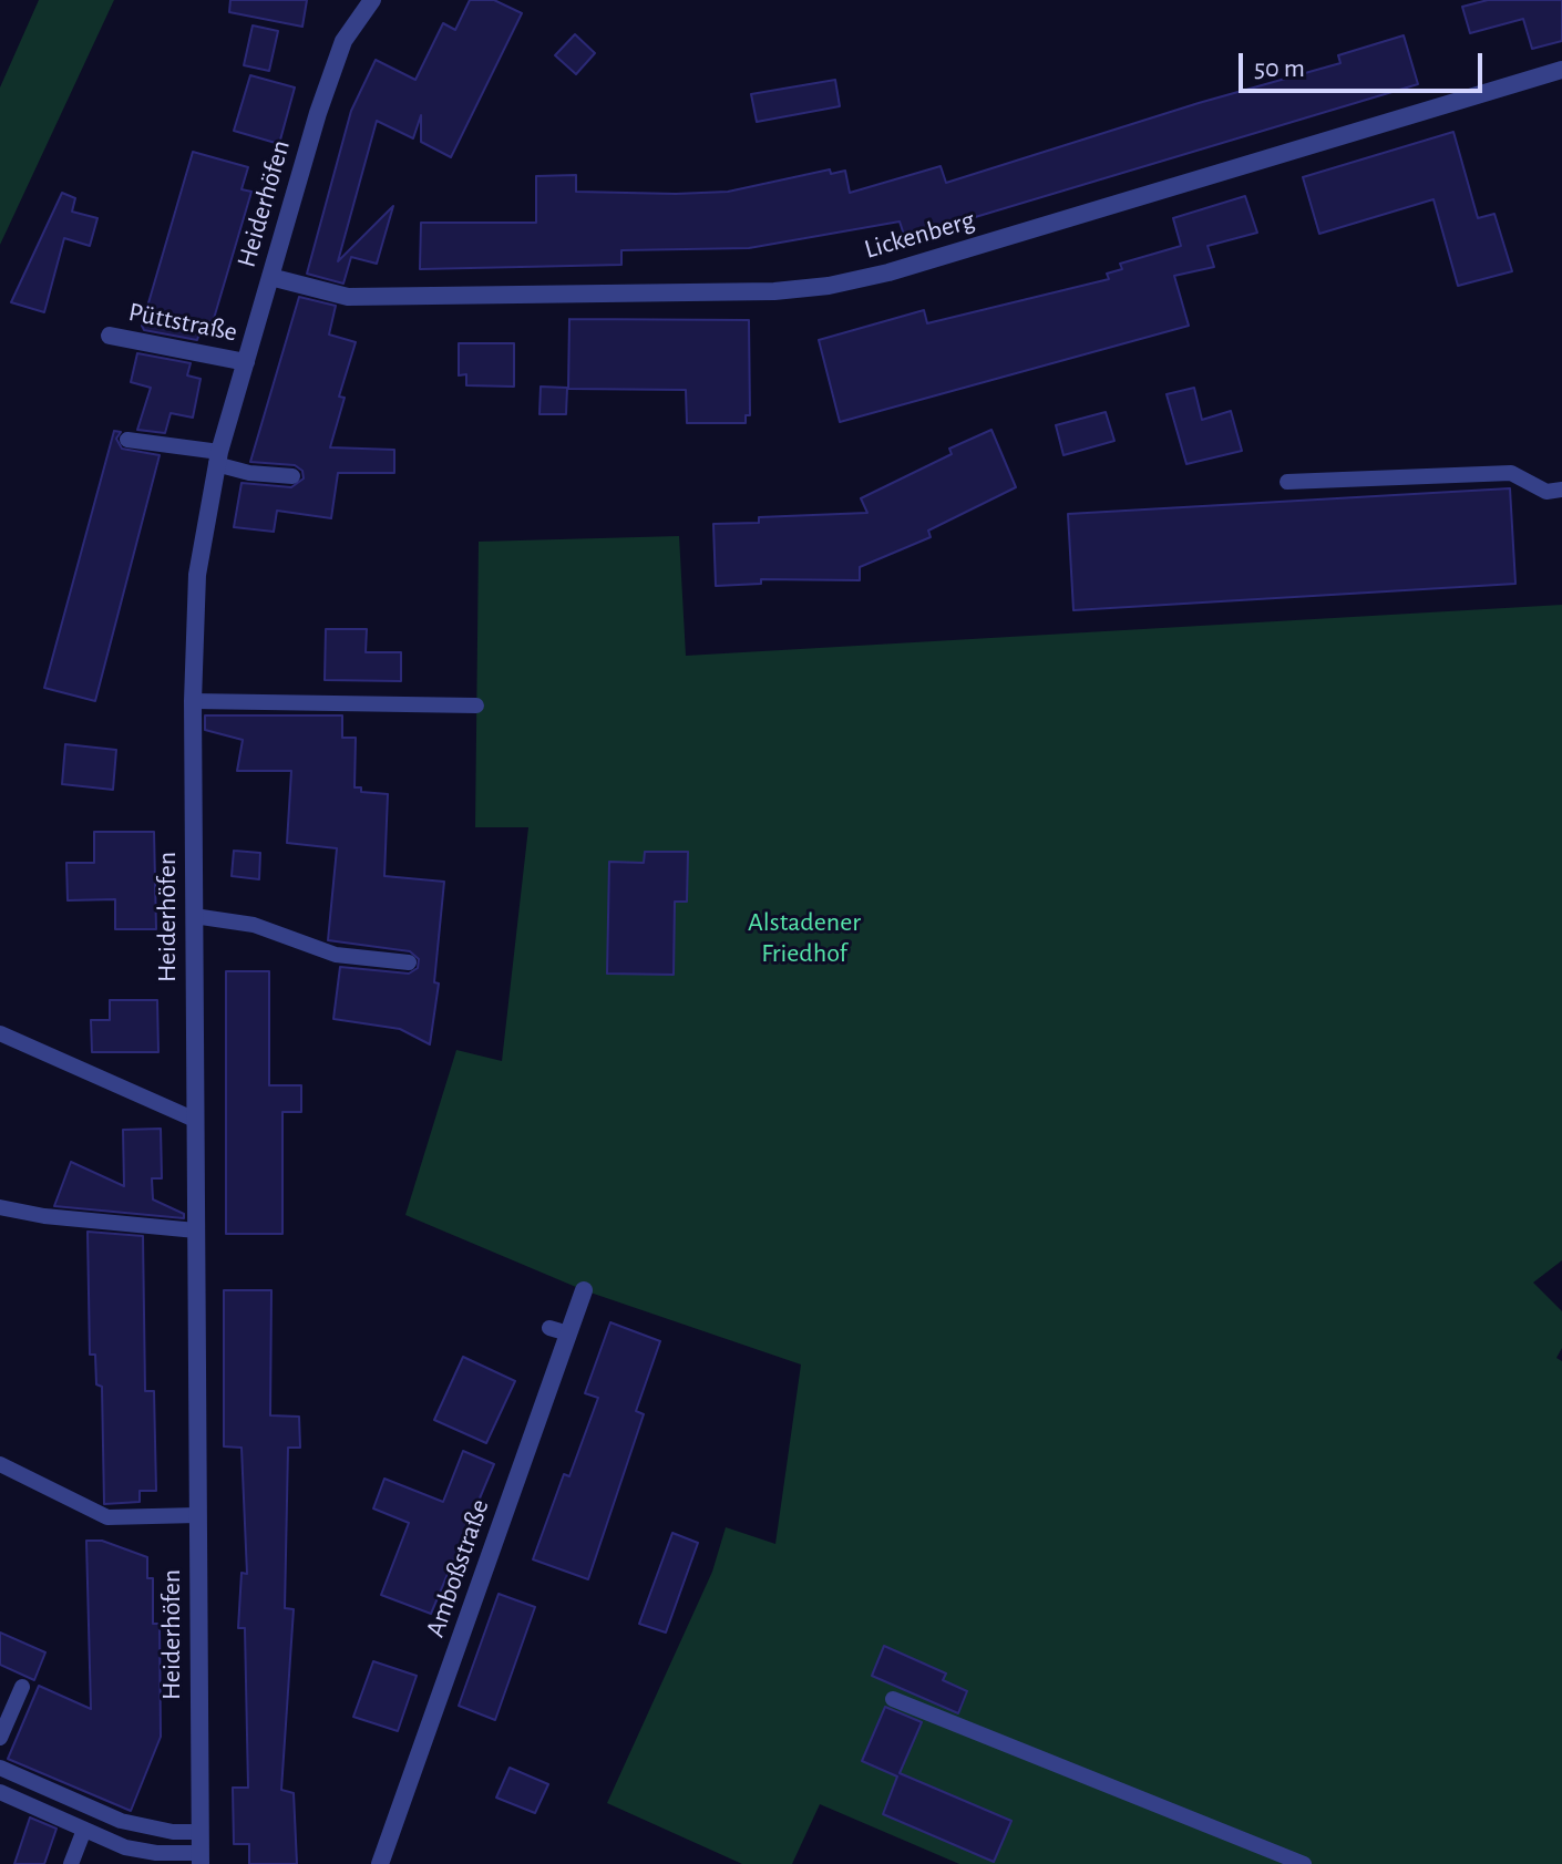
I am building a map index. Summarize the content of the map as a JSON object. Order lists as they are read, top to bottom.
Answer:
{
  "streets": {
    "street": [
      "Heiderhöfen",
      "Lickenberg",
      "Püttstraße",
      "Amboßstraße"
    ]
  },
  "crossings": [
    ["Heiderhöfen", "Lickenberg"],
    ["Heiderhöfen", "Püttstraße"]
  ],
  "parks": ["Alstadener Friedhof"],
  "scale_bar": "50 m"
}
